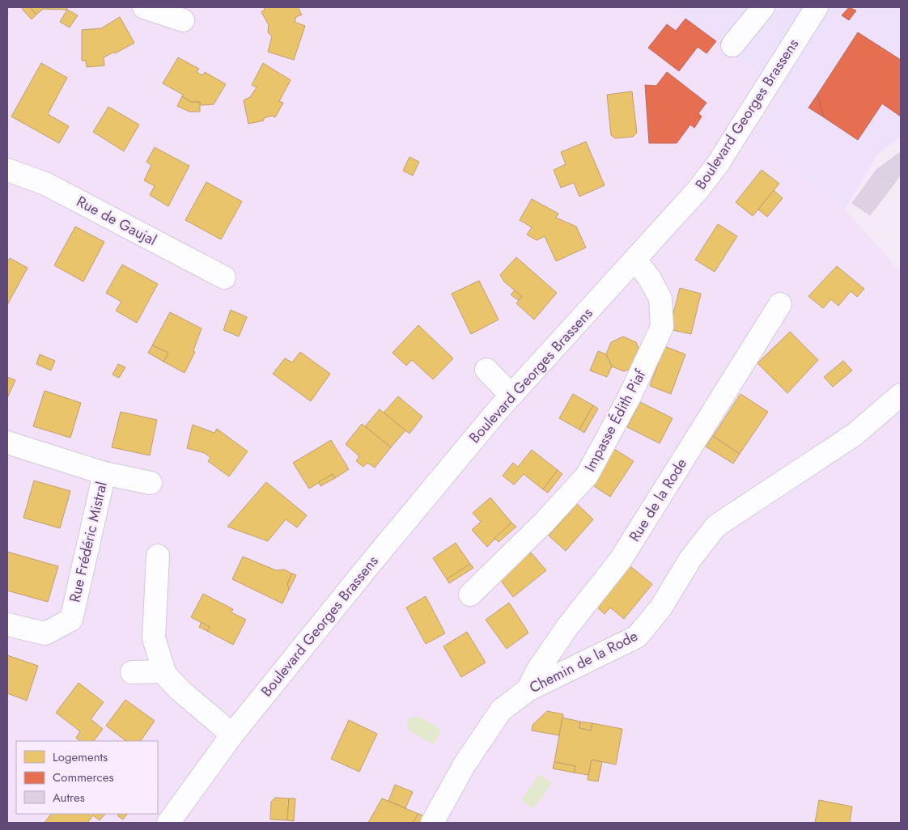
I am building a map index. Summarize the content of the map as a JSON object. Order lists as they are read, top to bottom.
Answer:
{
  "streets": {
    "street": [
      "Boulevard Georges Brassens",
      "Rue de Gaujal",
      "Impasse Édith Piaf",
      "Rue de la Rode",
      "Rue Frédéric Mistral",
      "Chemin de la Rode"
    ]
  },
  "crossings": [
    ["Boulevard Georges Brassens", "Impasse Édith Piaf"],
    ["Rue de la Rode", "Chemin de la Rode"]
  ],
  "legend": ["Logements", "Commerces", "Autres"]
}
